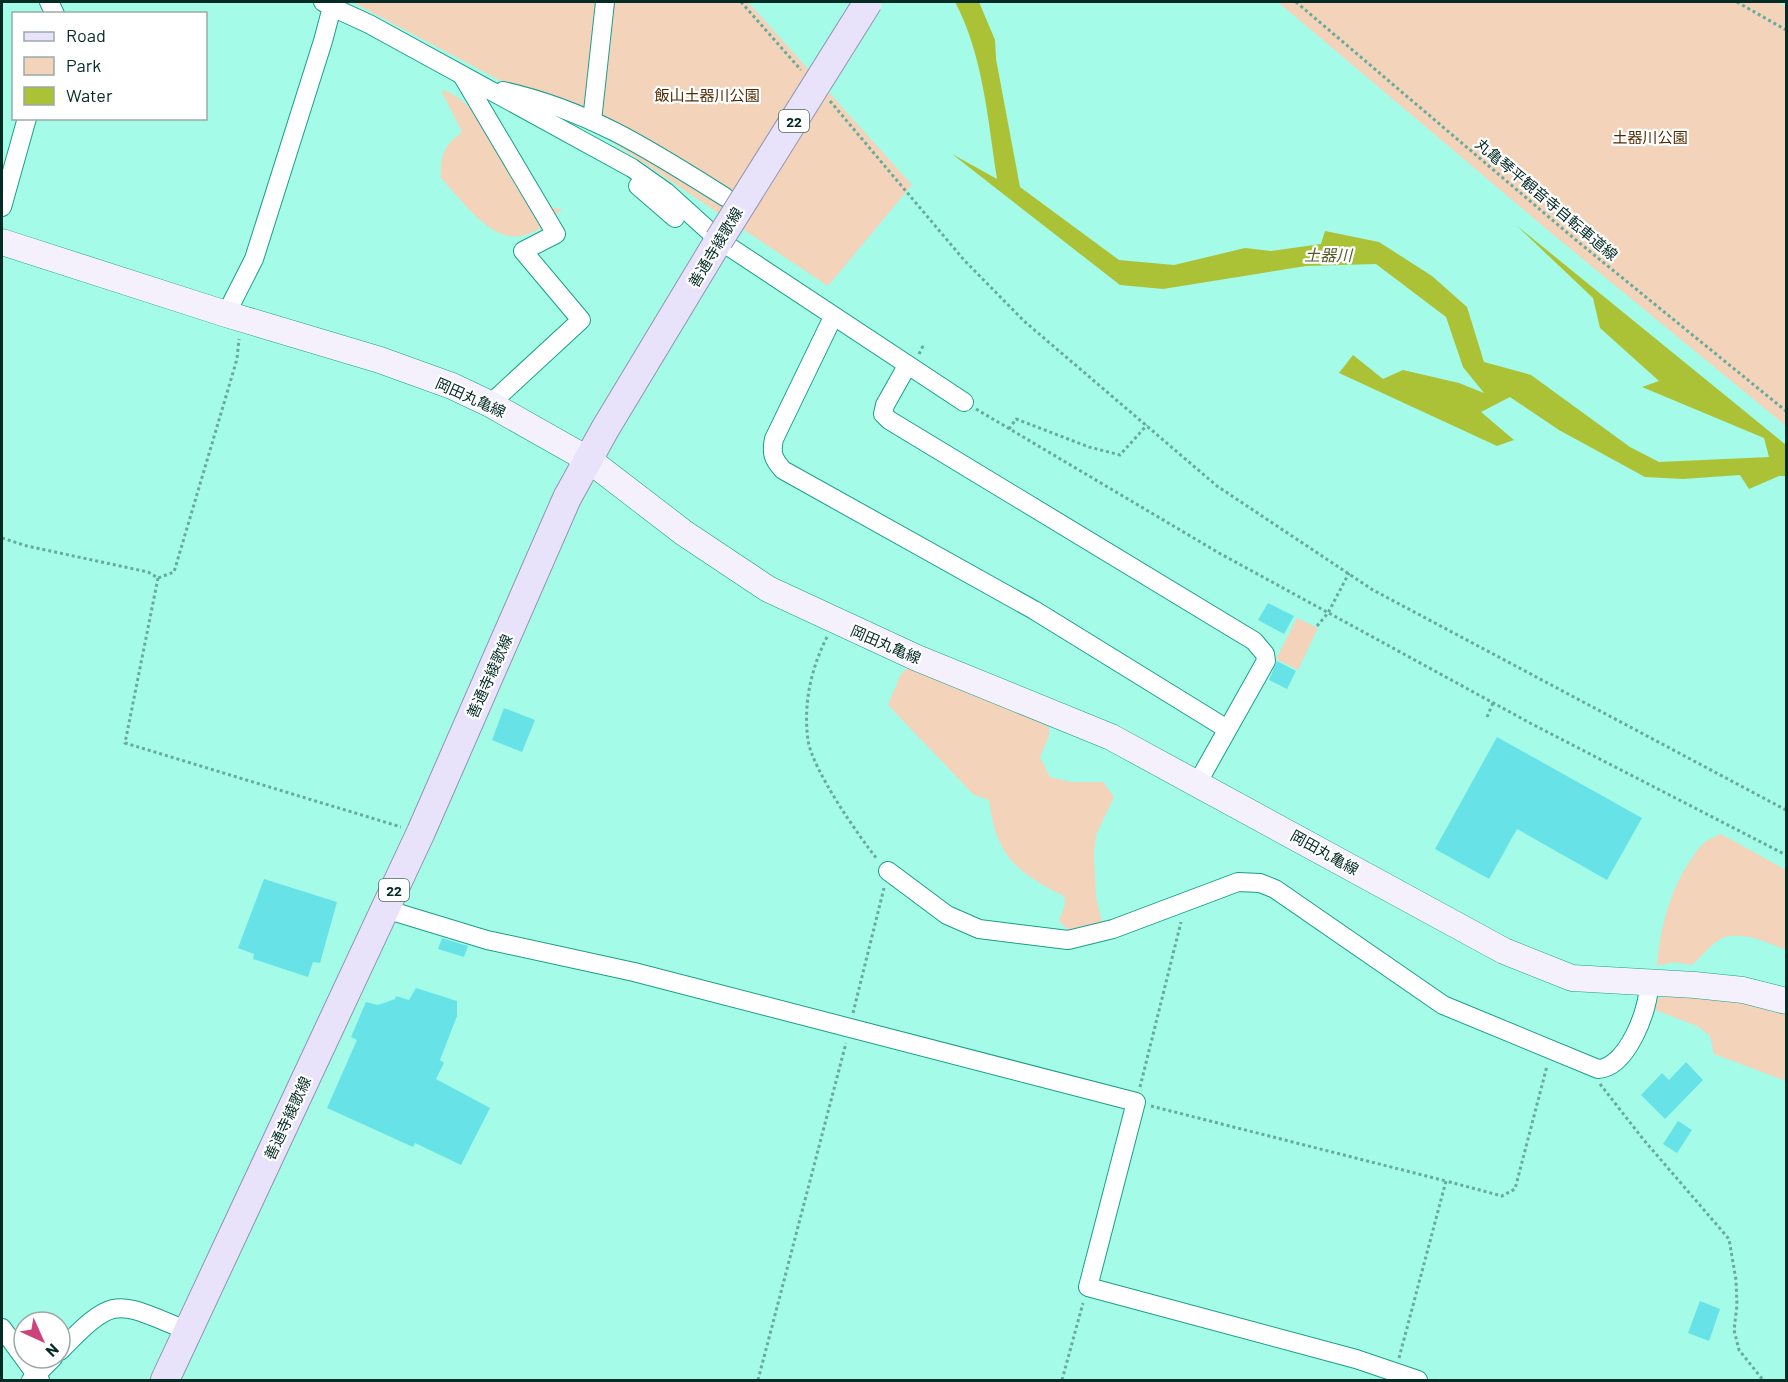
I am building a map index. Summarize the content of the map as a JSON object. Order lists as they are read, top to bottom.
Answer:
{
  "streets": {
    "main road": ["22", "善通寺綾歌線", "岡田丸亀線"],
    "path": ["丸亀琴平観音寺自転車道線"]
  },
  "crossings": [
    ["善通寺綾歌線", "岡田丸亀線"]
  ],
  "water": ["土器川"],
  "parks": ["飯山土器川公園", "土器川公園"],
  "legend": ["Road", "Park", "Water"],
  "north": "bottom right"
}
